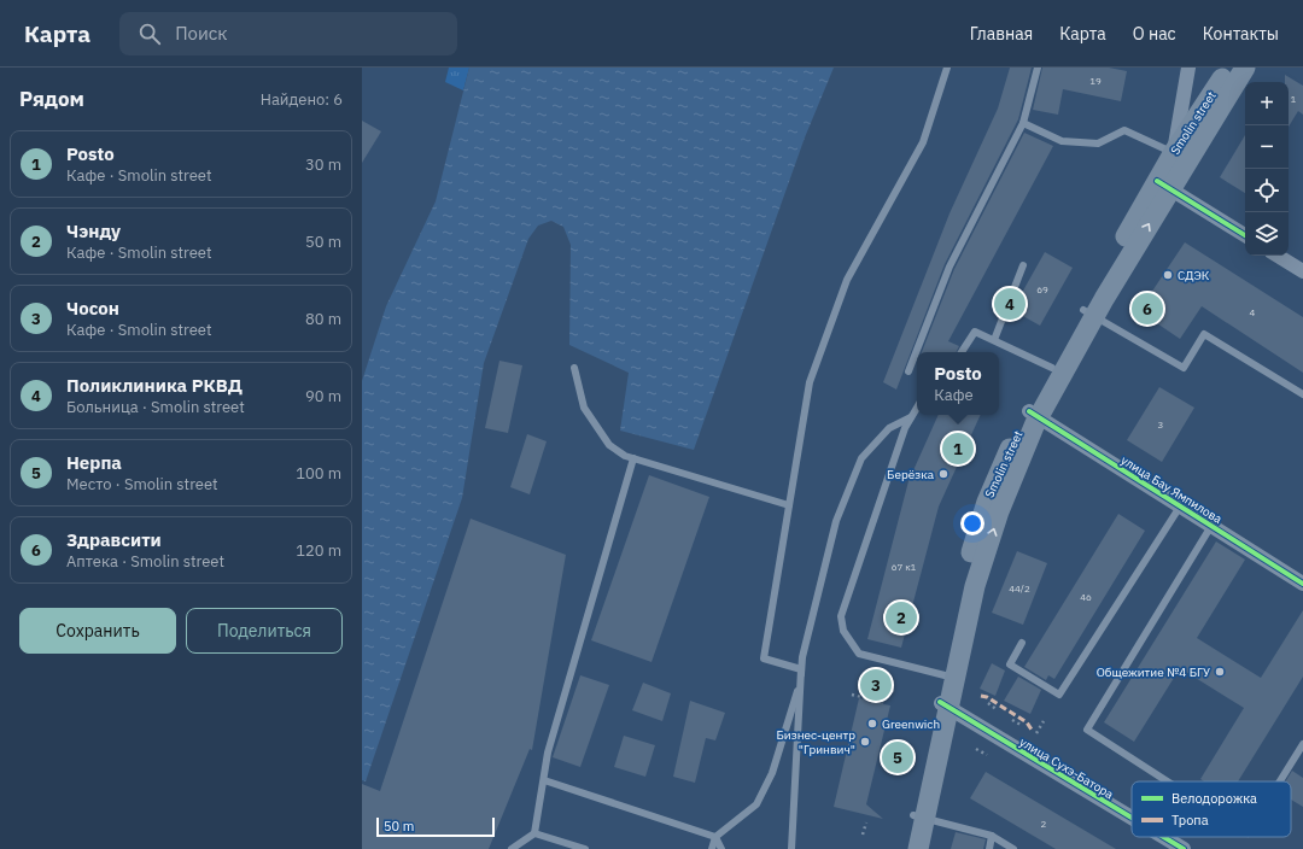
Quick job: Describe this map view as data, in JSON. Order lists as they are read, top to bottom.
{
  "streets": {
    "main road": ["Smolin street"],
    "street": ["улица Бау Ямпилова", "улица Сухэ-Батора"]
  },
  "crossings": [
    ["Smolin street", "улица Бау Ямпилова"],
    ["Smolin street", "улица Сухэ-Батора"]
  ],
  "places": [
    "СДЭК",
    "Берёзка",
    "Общежитие №4 БГУ",
    "Greenwich",
    "Бизнес-центр \"Гринвич\""
  ],
  "house_numbers": [
    "19",
    "1",
    "69",
    "4",
    "3",
    "67 к1",
    "44/2",
    "46",
    "2"
  ],
  "legend": ["Велодорожка", "Тропа"],
  "scale_bar": "50 m",
  "page": {
    "header": "Карта",
    "search": "Поиск",
    "nav": [
      "Главная",
      "Карта",
      "О нас",
      "Контакты"
    ],
    "heading": ["Рядом", "Найдено: 6"],
    "map_buttons": ["+", "−"],
    "list": [
      {
        "mark": "1",
        "name": "Posto",
        "note": "Кафе · Smolin street",
        "value": "30 m"
      },
      {
        "mark": "2",
        "name": "Чэнду",
        "note": "Кафе · Smolin street",
        "value": "50 m"
      },
      {
        "mark": "3",
        "name": "Чосон",
        "note": "Кафе · Smolin street",
        "value": "80 m"
      },
      {
        "mark": "4",
        "name": "Поликлиника РКВД",
        "note": "Больница · Smolin street",
        "value": "90 m"
      },
      {
        "mark": "5",
        "name": "Нерпа",
        "note": "Место · Smolin street",
        "value": "100 m"
      },
      {
        "mark": "6",
        "name": "Здравсити",
        "note": "Аптека · Smolin street",
        "value": "120 m"
      }
    ],
    "pins": [
      "4",
      "6",
      "1",
      "2",
      "3",
      "5"
    ],
    "popup": ["Posto", "Кафе"],
    "buttons": ["Сохранить", "Поделиться"],
    "scale": "50 m"
  }
}
